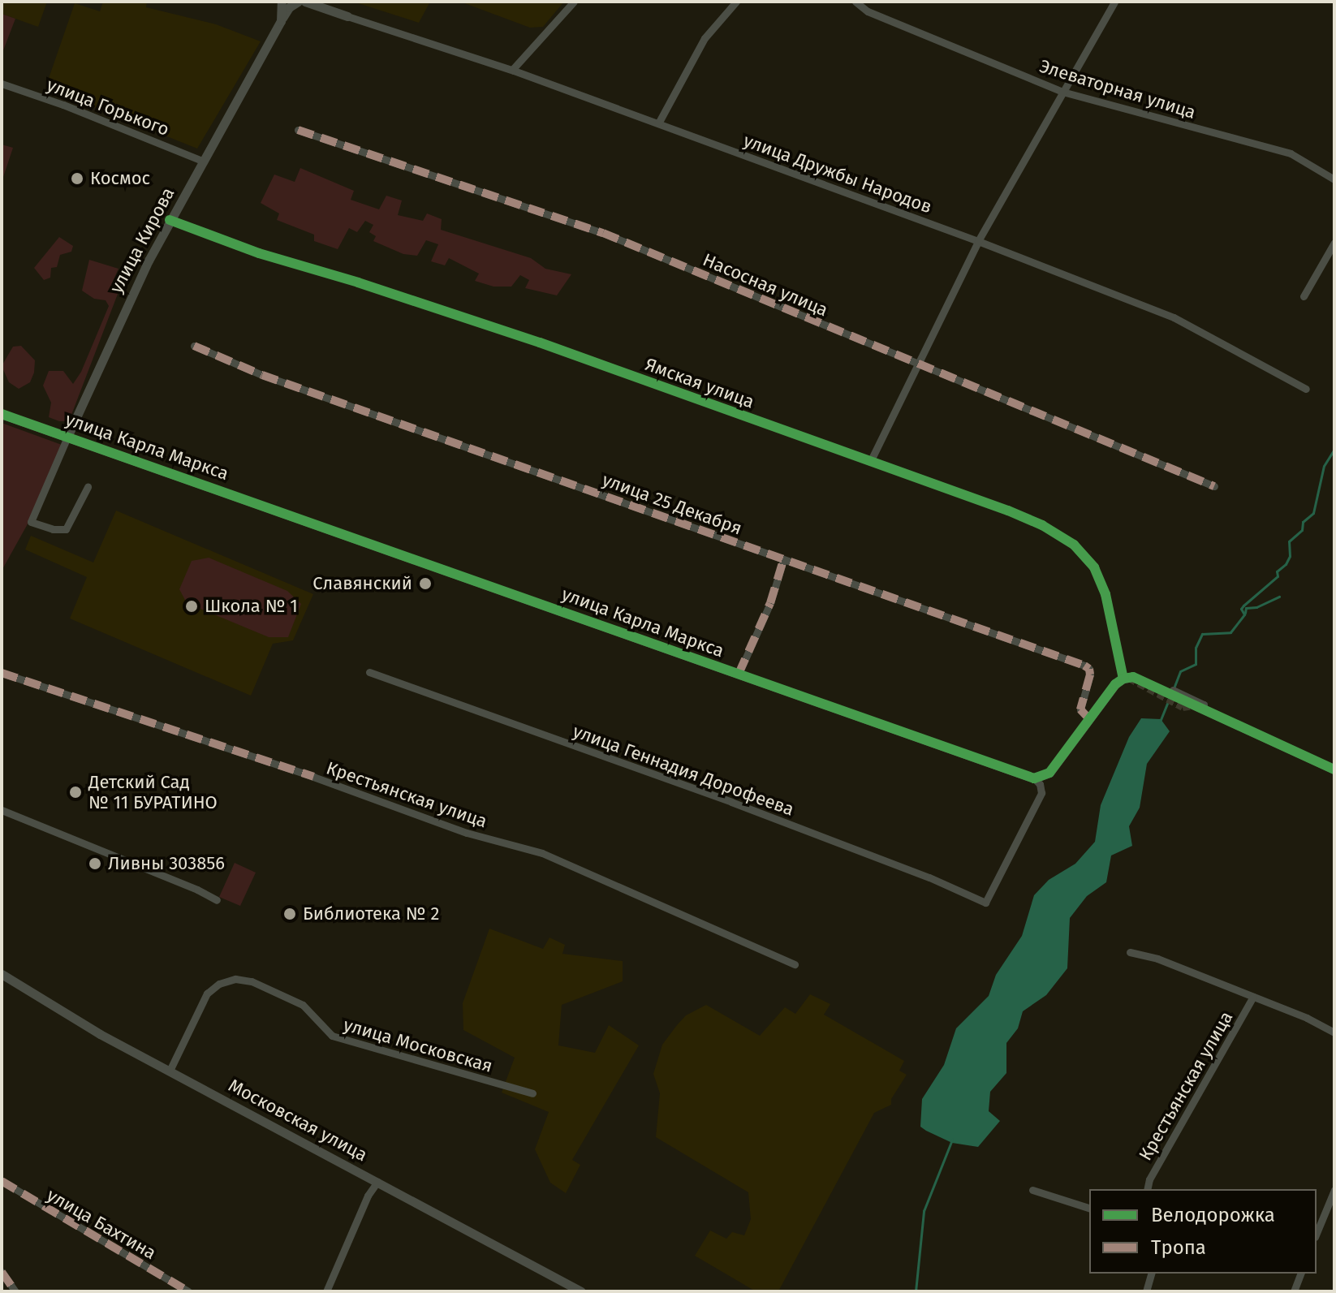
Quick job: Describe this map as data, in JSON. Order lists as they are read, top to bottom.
{
  "streets": {
    "street": [
      "Элеваторная улица",
      "улица Горького",
      "улица Дружбы Народов",
      "улица Кирова",
      "Насосная улица",
      "Ямская улица",
      "улица Карла Маркса",
      "улица 25 Декабря",
      "улица Геннадия Дорофеева",
      "Крестьянская улица",
      "улица Московская",
      "Московская улица",
      "улица Бахтина"
    ]
  },
  "crossings": [
    ["улица Горького", "улица Кирова"],
    ["улица Кирова", "Ямская улица"],
    ["улица Кирова", "улица Карла Маркса"],
    ["улица Карла Маркса", "улица Геннадия Дорофеева"],
    ["улица Московская", "Московская улица"]
  ],
  "places": [
    "Космос",
    "Славянский",
    "Школа № 1",
    "Детский Сад № 11 БУРАТИНО",
    "Ливны 303856",
    "Библиотека № 2"
  ],
  "legend": ["Велодорожка", "Тропа"]
}
